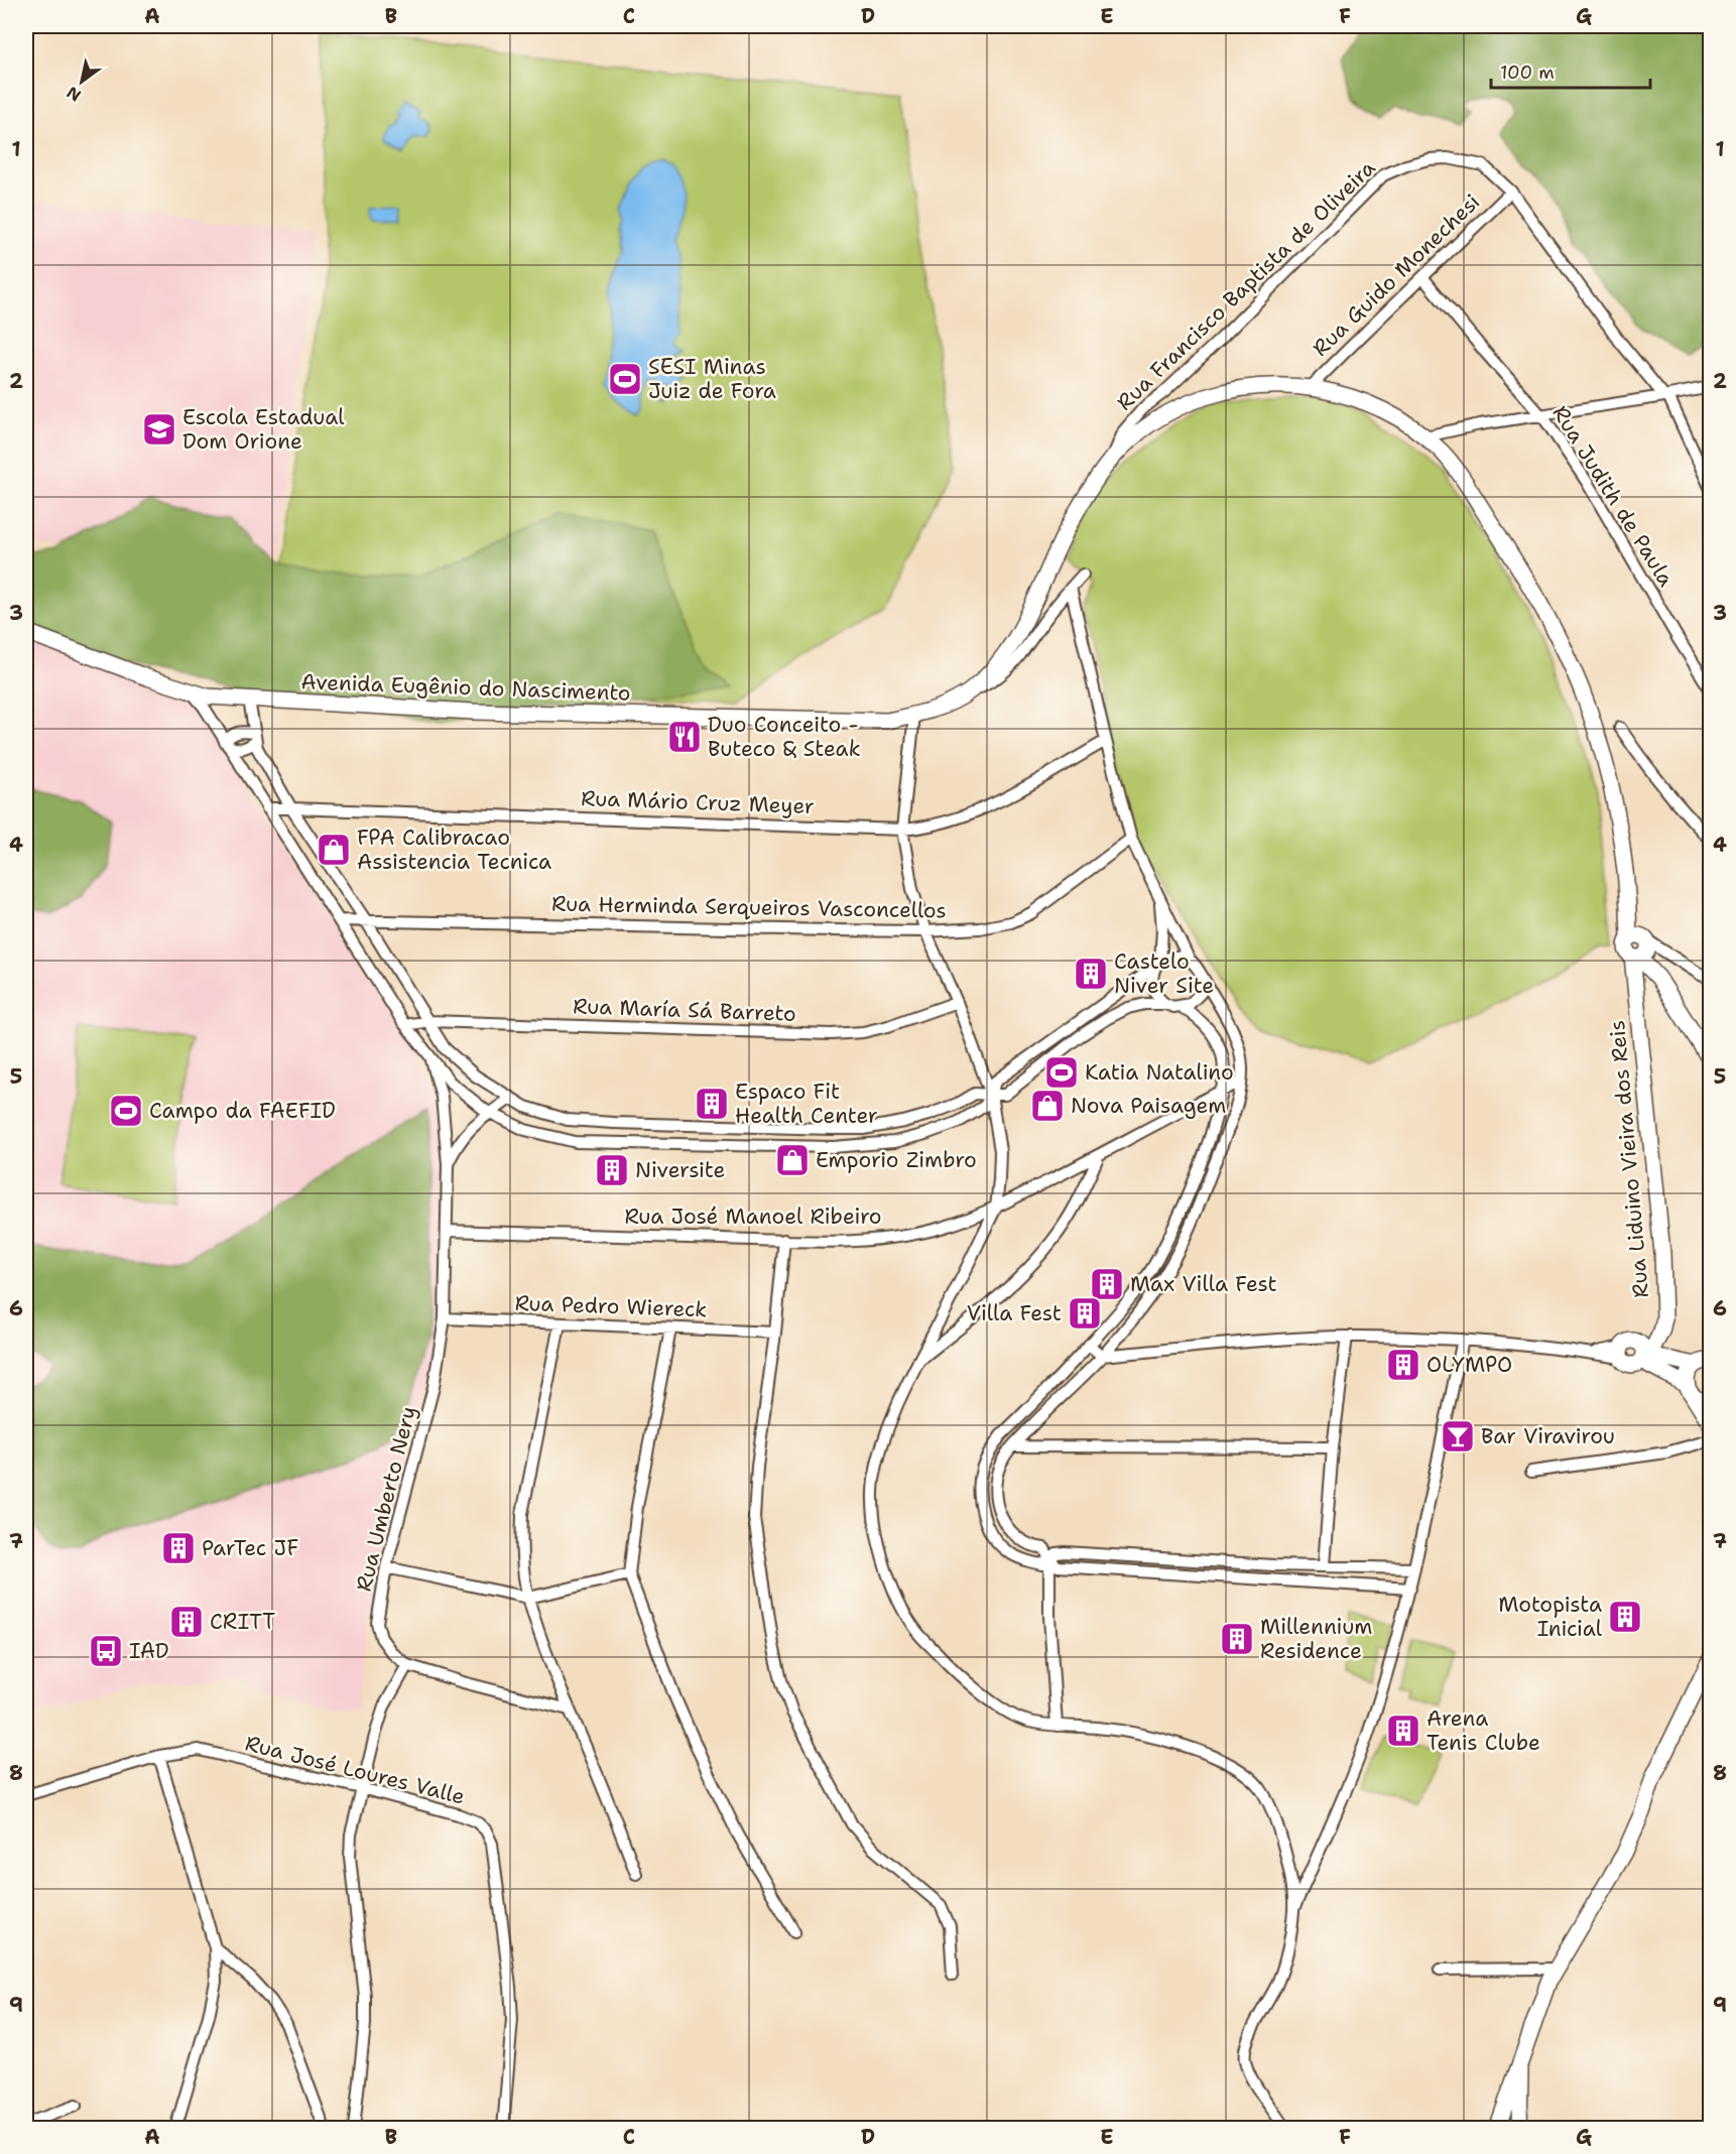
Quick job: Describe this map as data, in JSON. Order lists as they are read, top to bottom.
{
  "streets": {
    "street": [
      "Rua Guido Monechesi",
      "Rua Francisco Baptista de Oliveira",
      "Rua Judith de Paula",
      "Avenida Eugênio do Nascimento",
      "Rua Mário Cruz Meyer",
      "Rua Herminda Serqueiros Vasconcellos",
      "Rua María Sá Barreto",
      "Rua Liduino Vieira dos Reis",
      "Rua José Manoel Ribeiro",
      "Rua Pedro Wiereck",
      "Rua Umberto Nery",
      "Rua José Loures Valle"
    ]
  },
  "crossings": [
    ["Rua Guido Monechesi", "Rua Francisco Baptista de Oliveira"],
    ["Rua Guido Monechesi", "Rua Judith de Paula"],
    ["Rua Guido Monechesi", "Avenida Eugênio do Nascimento"],
    ["Rua Francisco Baptista de Oliveira", "Avenida Eugênio do Nascimento"],
    ["Avenida Eugênio do Nascimento", "Rua Liduino Vieira dos Reis"],
    ["Rua José Manoel Ribeiro", "Rua Umberto Nery"],
    ["Rua Pedro Wiereck", "Rua Umberto Nery"]
  ],
  "places": {
    "sports": ["SESI Minas Juiz de Fora", "Katia Natalino", "Campo da FAEFID"],
    "school or university": ["Escola Estadual Dom Orione"],
    "restaurant": ["Duo Conceito - Buteco & Steak"],
    "shop": ["FPA Calibracao Assistencia Tecnica", "Nova Paisagem", "Emporio Zimbro"],
    "building": [
      "Castelo Niver Site",
      "Espaco Fit Health Center",
      "Niversite",
      "Max Villa Fest",
      "Villa Fest",
      "OLYMPO",
      "ParTec JF",
      "Motopista Inicial",
      "CRITT",
      "Millennium Residence",
      "Arena Tenis Clube"
    ],
    "bar": ["Bar Viravirou"],
    "bus stop": ["IAD"]
  },
  "scale_bar": "100 m",
  "north": "bottom left",
  "grid": {
    "columns": [
      "A",
      "B",
      "C",
      "D",
      "E",
      "F",
      "G"
    ],
    "rows": [
      "1",
      "2",
      "3",
      "4",
      "5",
      "6",
      "7",
      "8",
      "9"
    ]
  }
}
